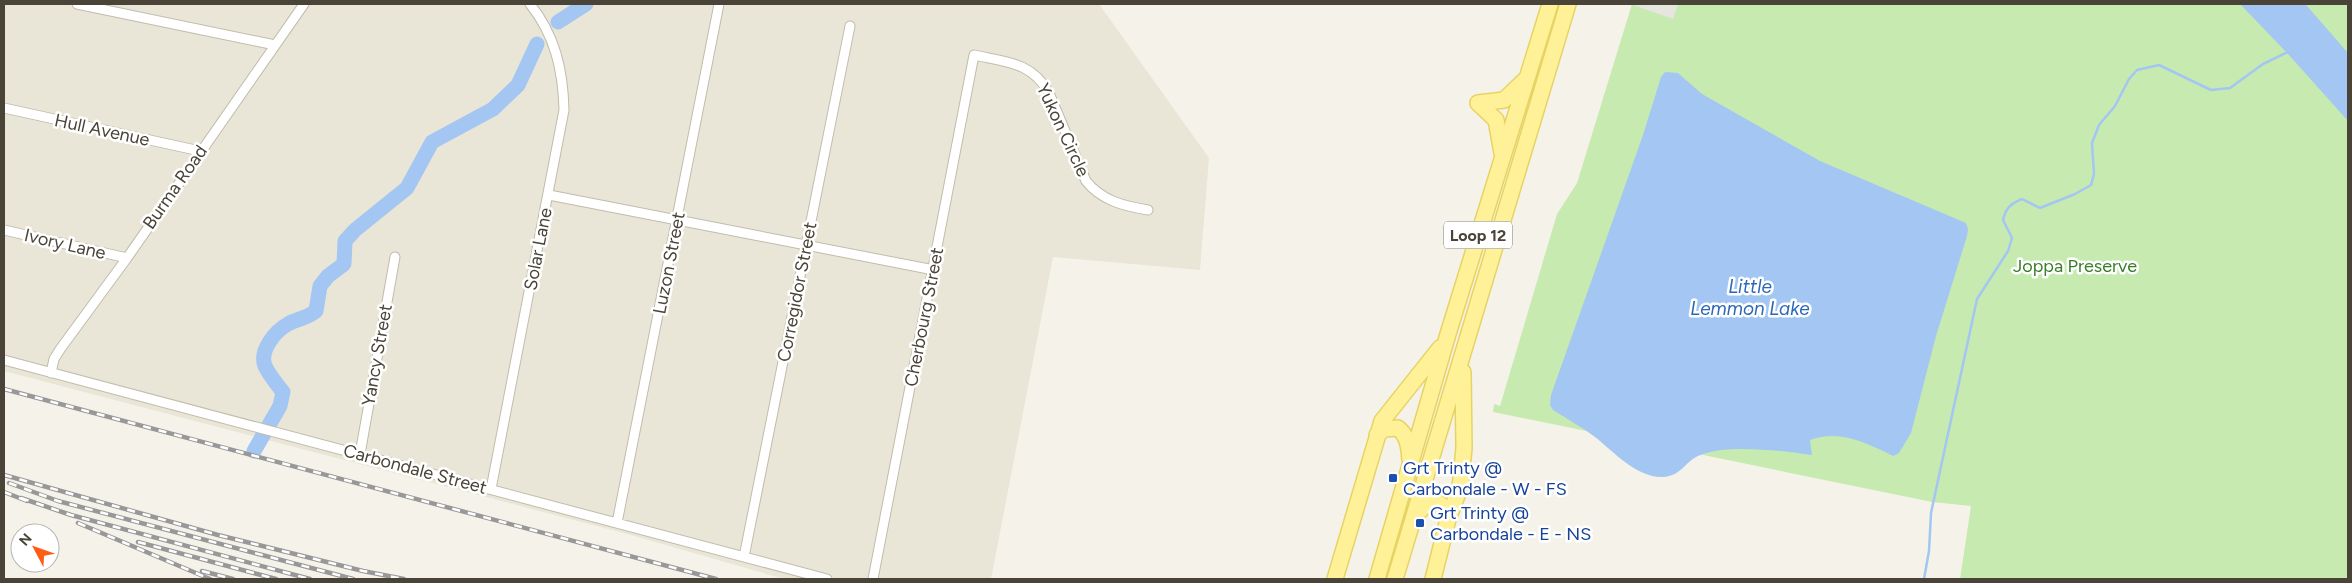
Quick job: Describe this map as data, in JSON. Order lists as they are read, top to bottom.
{
  "streets": {
    "main road": ["Loop 12"],
    "street": [
      "Hull Avenue",
      "Yukon Circle",
      "Burma Road",
      "Ivory Lane",
      "Solar Lane",
      "Luzon Street",
      "Corregidor Street",
      "Cherbourg Street",
      "Yancy Street",
      "Carbondale Street"
    ]
  },
  "crossings": [
    ["Hull Avenue", "Burma Road"],
    ["Yukon Circle", "Cherbourg Street"],
    ["Burma Road", "Ivory Lane"],
    ["Burma Road", "Carbondale Street"],
    ["Solar Lane", "Carbondale Street"],
    ["Luzon Street", "Carbondale Street"],
    ["Corregidor Street", "Carbondale Street"],
    ["Yancy Street", "Carbondale Street"]
  ],
  "water": ["Little Lemmon Lake"],
  "parks": ["Joppa Preserve"],
  "places": {
    "transit": ["Grt Trinty @ Carbondale - W - FS", "Grt Trinty @ Carbondale - E - NS"]
  },
  "north": "top left"
}
